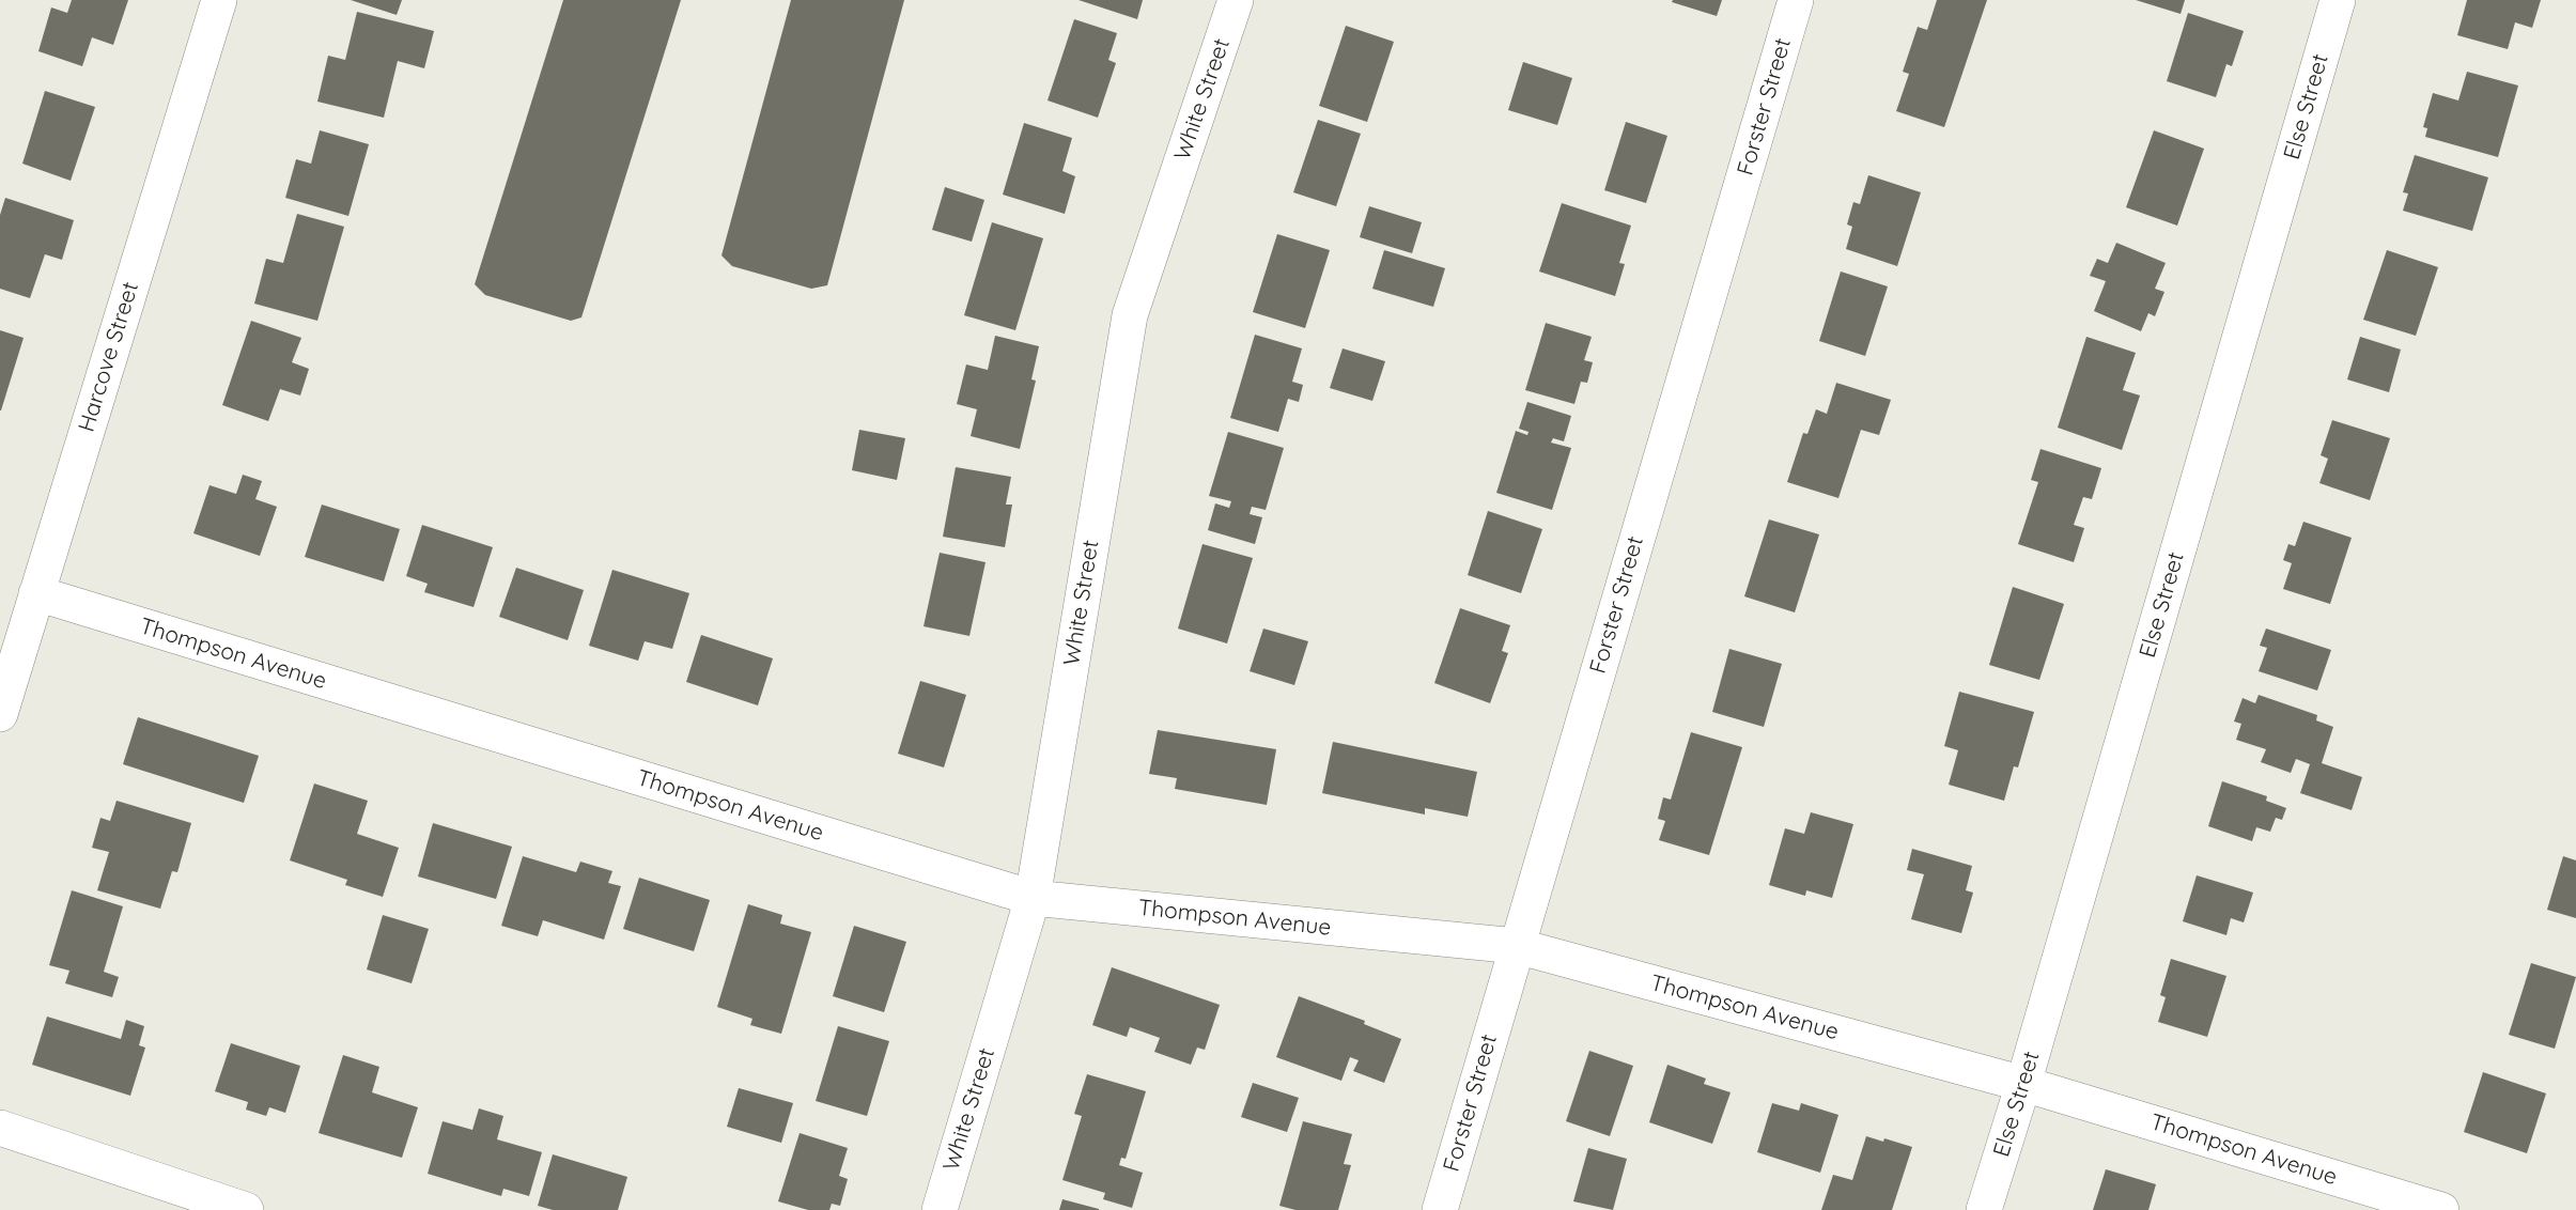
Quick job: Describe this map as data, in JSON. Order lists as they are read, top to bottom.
{
  "streets": {
    "street": [
      "White Street",
      "Forster Street",
      "Else Street",
      "Harcove Street",
      "Thompson Avenue"
    ]
  },
  "crossings": [
    ["White Street", "Thompson Avenue"],
    ["Forster Street", "Thompson Avenue"],
    ["Else Street", "Thompson Avenue"],
    ["Harcove Street", "Thompson Avenue"]
  ]
}
